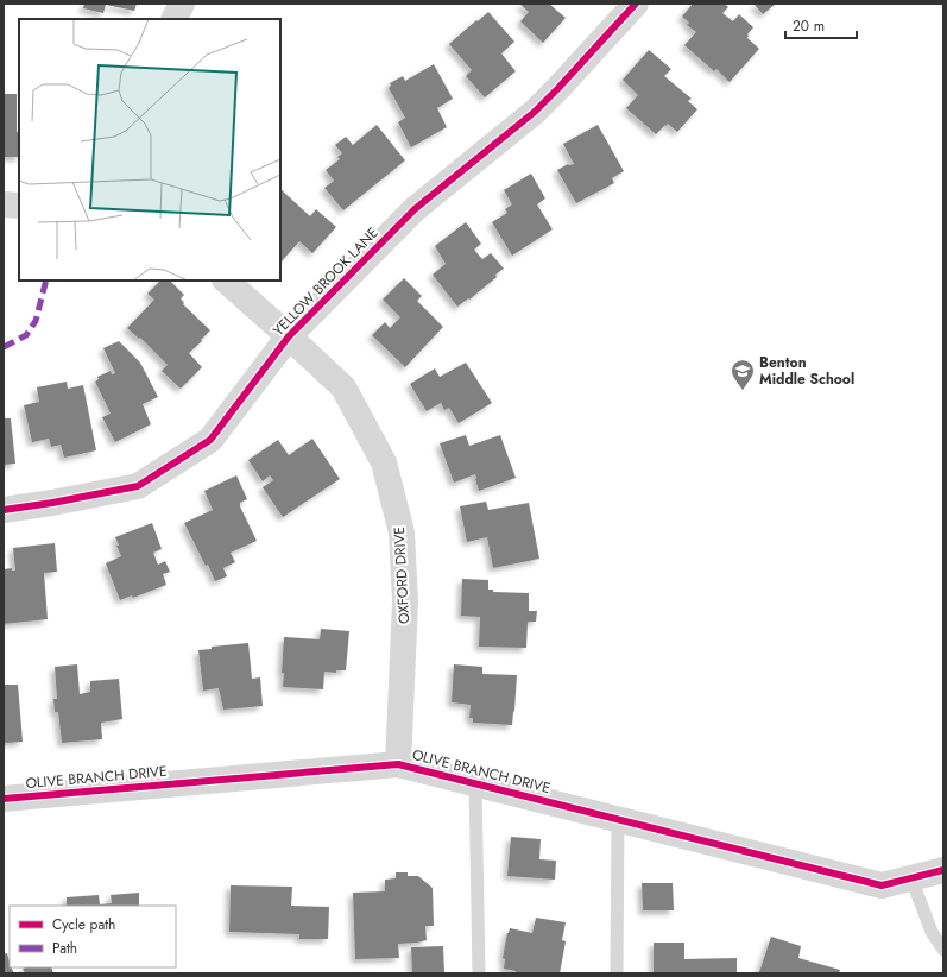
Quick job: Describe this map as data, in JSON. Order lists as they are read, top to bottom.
{
  "streets": {
    "street": ["YELLOW BROOK LANE", "OXFORD DRIVE", "OLIVE BRANCH DRIVE"]
  },
  "crossings": [
    ["YELLOW BROOK LANE", "OXFORD DRIVE"],
    ["OXFORD DRIVE", "OLIVE BRANCH DRIVE"]
  ],
  "places": {
    "school or university": ["Benton Middle School"]
  },
  "legend": ["Cycle path", "Path"],
  "scale_bar": "20 m"
}
